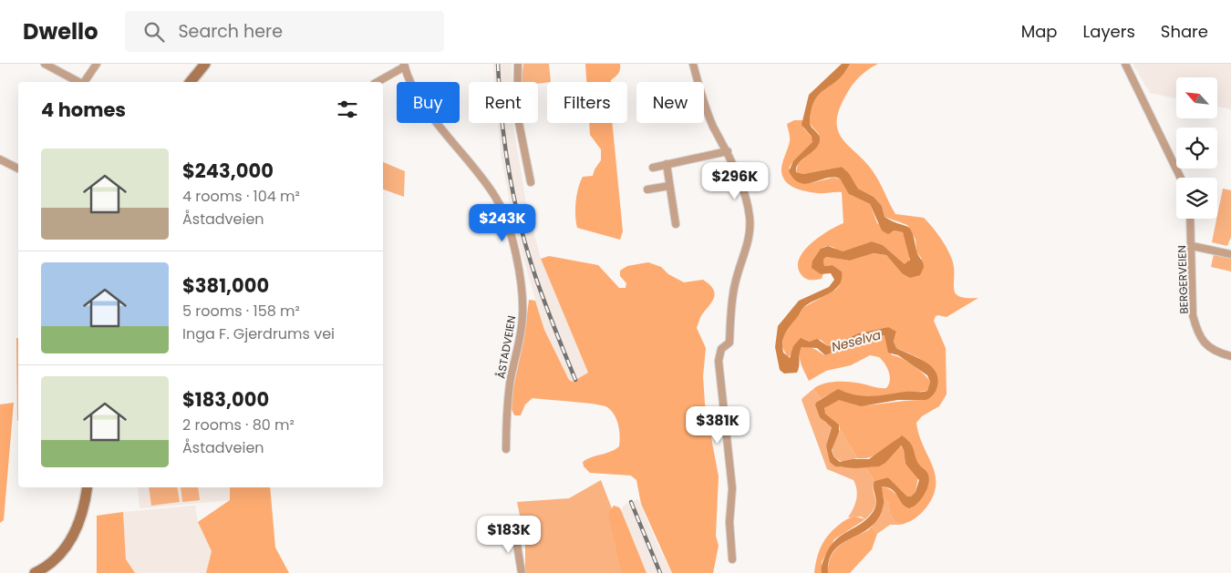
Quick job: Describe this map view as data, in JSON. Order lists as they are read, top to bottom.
{
  "streets": {
    "street": ["BERGERVEIEN", "ÅSTADVEIEN"]
  },
  "water": ["Neselva"],
  "north": "top left",
  "page": {
    "header": "Dwello",
    "search": "Search here",
    "nav": ["Map", "Layers", "Share"],
    "chip": [
      "Buy",
      "Rent",
      "Filters",
      "New"
    ],
    "heading": "4 homes",
    "list": [
      {
        "name": "$243,000",
        "note": "4 rooms · 104 m² · Åstadveien"
      },
      {
        "name": "$381,000",
        "note": "5 rooms · 158 m² · Inga F. Gjerdrums vei"
      },
      {
        "name": "$183,000",
        "note": "2 rooms · 80 m² · Åstadveien"
      }
    ],
    "price": [
      "$296K",
      "$243K",
      "$381K",
      "$183K"
    ]
  }
}
